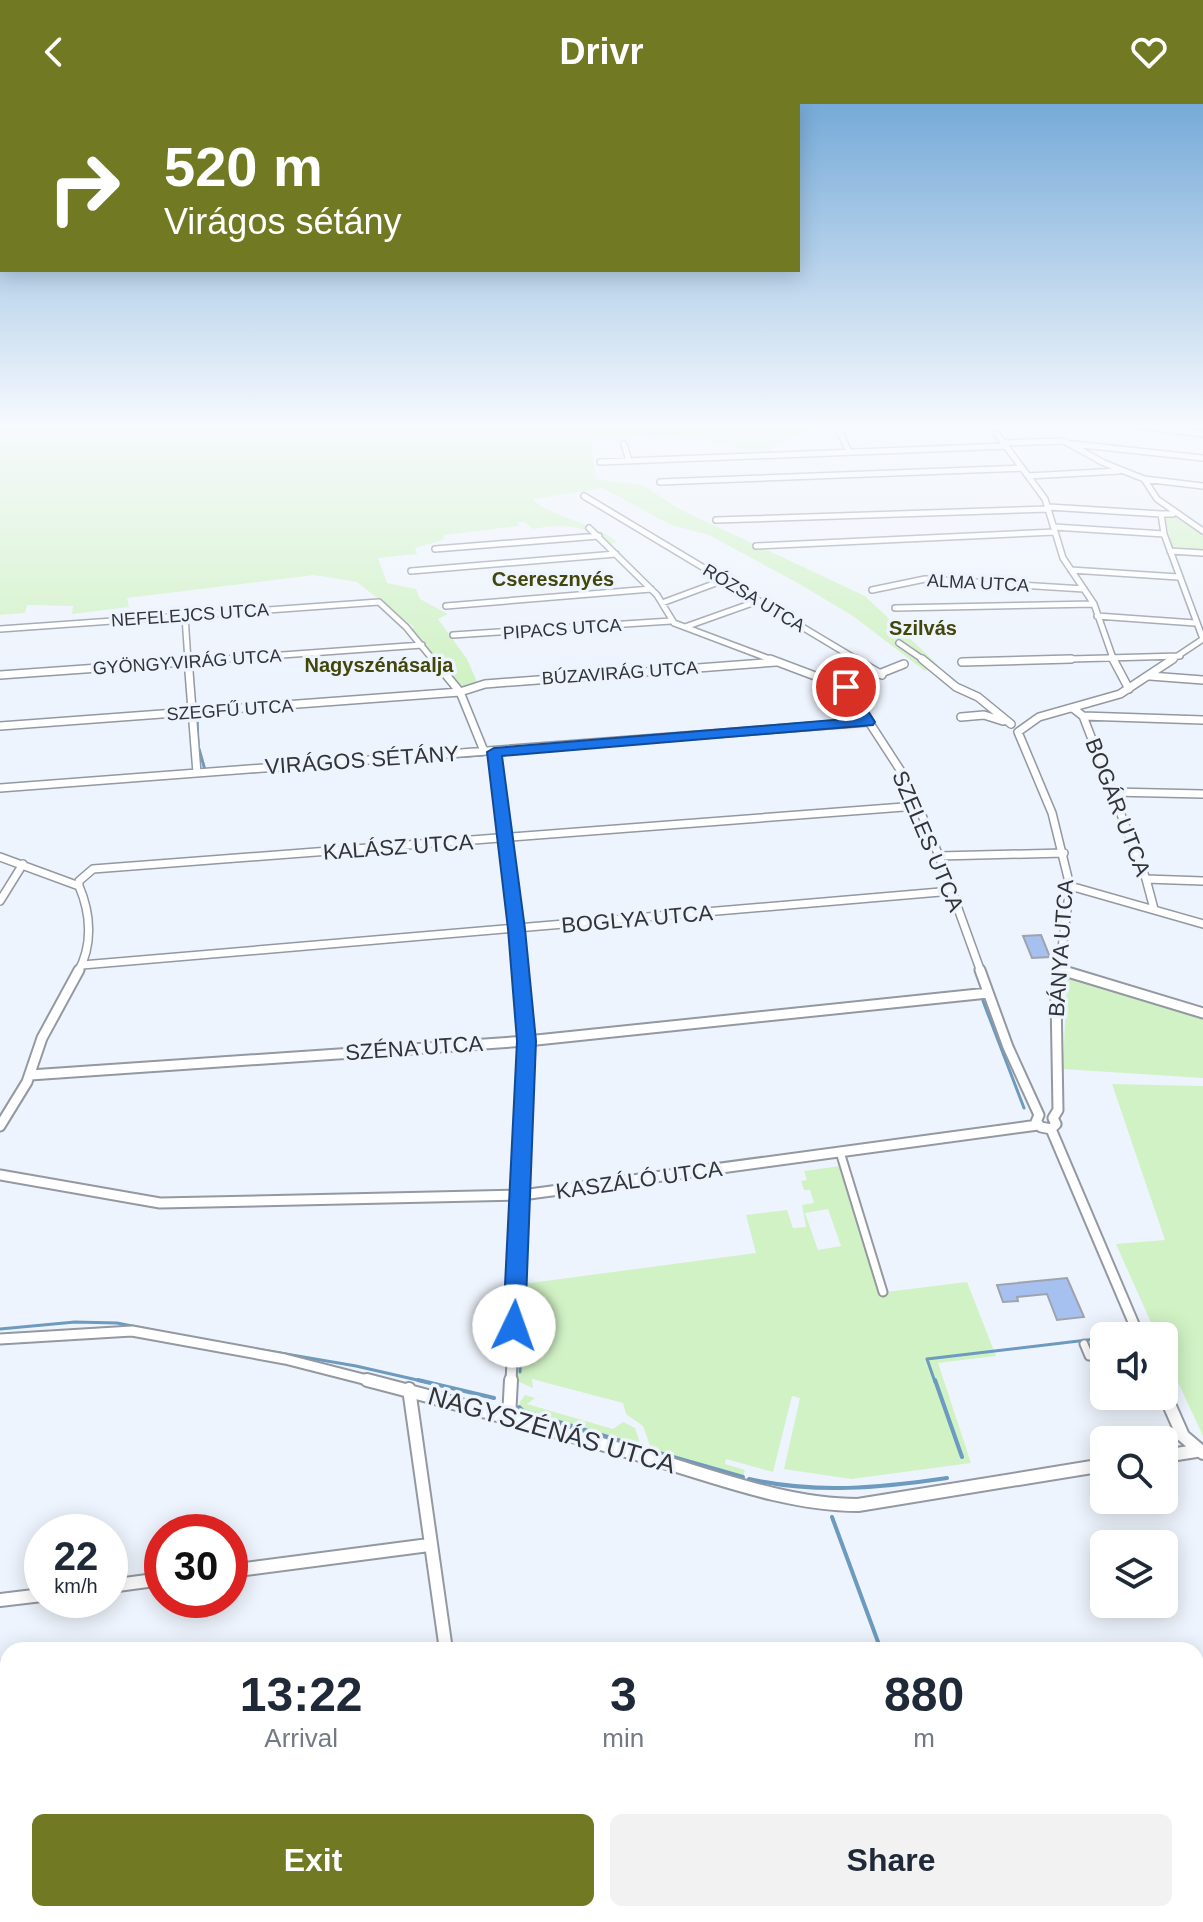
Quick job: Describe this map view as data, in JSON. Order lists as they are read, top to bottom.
{
  "streets": {
    "street": [
      "ALMA UTCA",
      "RÓZSA UTCA",
      "NEFELEJCS UTCA",
      "PIPACS UTCA",
      "GYÖNGYVIRÁG UTCA",
      "BÚZAVIRÁG UTCA",
      "SZEGFŰ UTCA",
      "VIRÁGOS SÉTÁNY",
      "BOGÁR UTCA",
      "SZELES UTCA",
      "KALÁSZ UTCA",
      "BOGLYA UTCA",
      "BÁNYA UTCA",
      "SZÉNA UTCA",
      "KASZÁLÓ UTCA",
      "NAGYSZÉNÁS UTCA"
    ]
  },
  "crossings": [
    ["NEFELEJCS UTCA", "GYÖNGYVIRÁG UTCA"],
    ["BÚZAVIRÁG UTCA", "SZEGFŰ UTCA"],
    ["VIRÁGOS SÉTÁNY", "SZELES UTCA"],
    ["SZELES UTCA", "KALÁSZ UTCA"],
    ["SZELES UTCA", "BOGLYA UTCA"],
    ["SZELES UTCA", "SZÉNA UTCA"],
    ["SZELES UTCA", "KASZÁLÓ UTCA"]
  ],
  "districts": ["Cseresznyés", "Szilvás", "Nagyszénásalja"],
  "page": {
    "header": "Drivr",
    "turn": ["520 m", "Virágos sétány"],
    "speed": "22 km/h",
    "limit": "30",
    "eta": [
      "13:22",
      "Arrival",
      "3",
      "min",
      "880",
      "m"
    ],
    "buttons": ["Exit", "Share"]
  }
}
